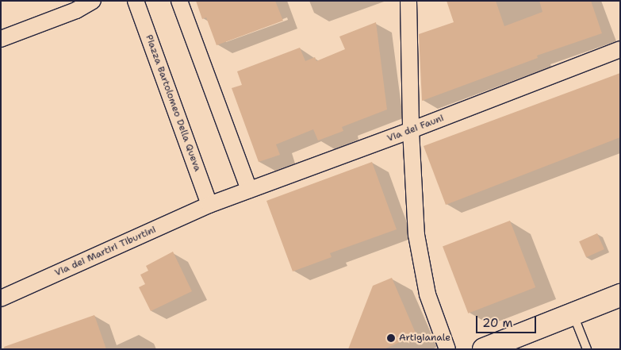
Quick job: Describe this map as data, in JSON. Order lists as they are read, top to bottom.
{
  "streets": {
    "street": ["Piazza Bartolomeo Della Queva", "Via dei Fauni", "Via dei Martiri Tiburtini"]
  },
  "crossings": [
    ["Piazza Bartolomeo Della Queva", "Via dei Fauni"],
    ["Piazza Bartolomeo Della Queva", "Via dei Martiri Tiburtini"],
    ["Via dei Fauni", "Via dei Martiri Tiburtini"]
  ],
  "places": ["Artigianale"],
  "scale_bar": "20 m"
}
